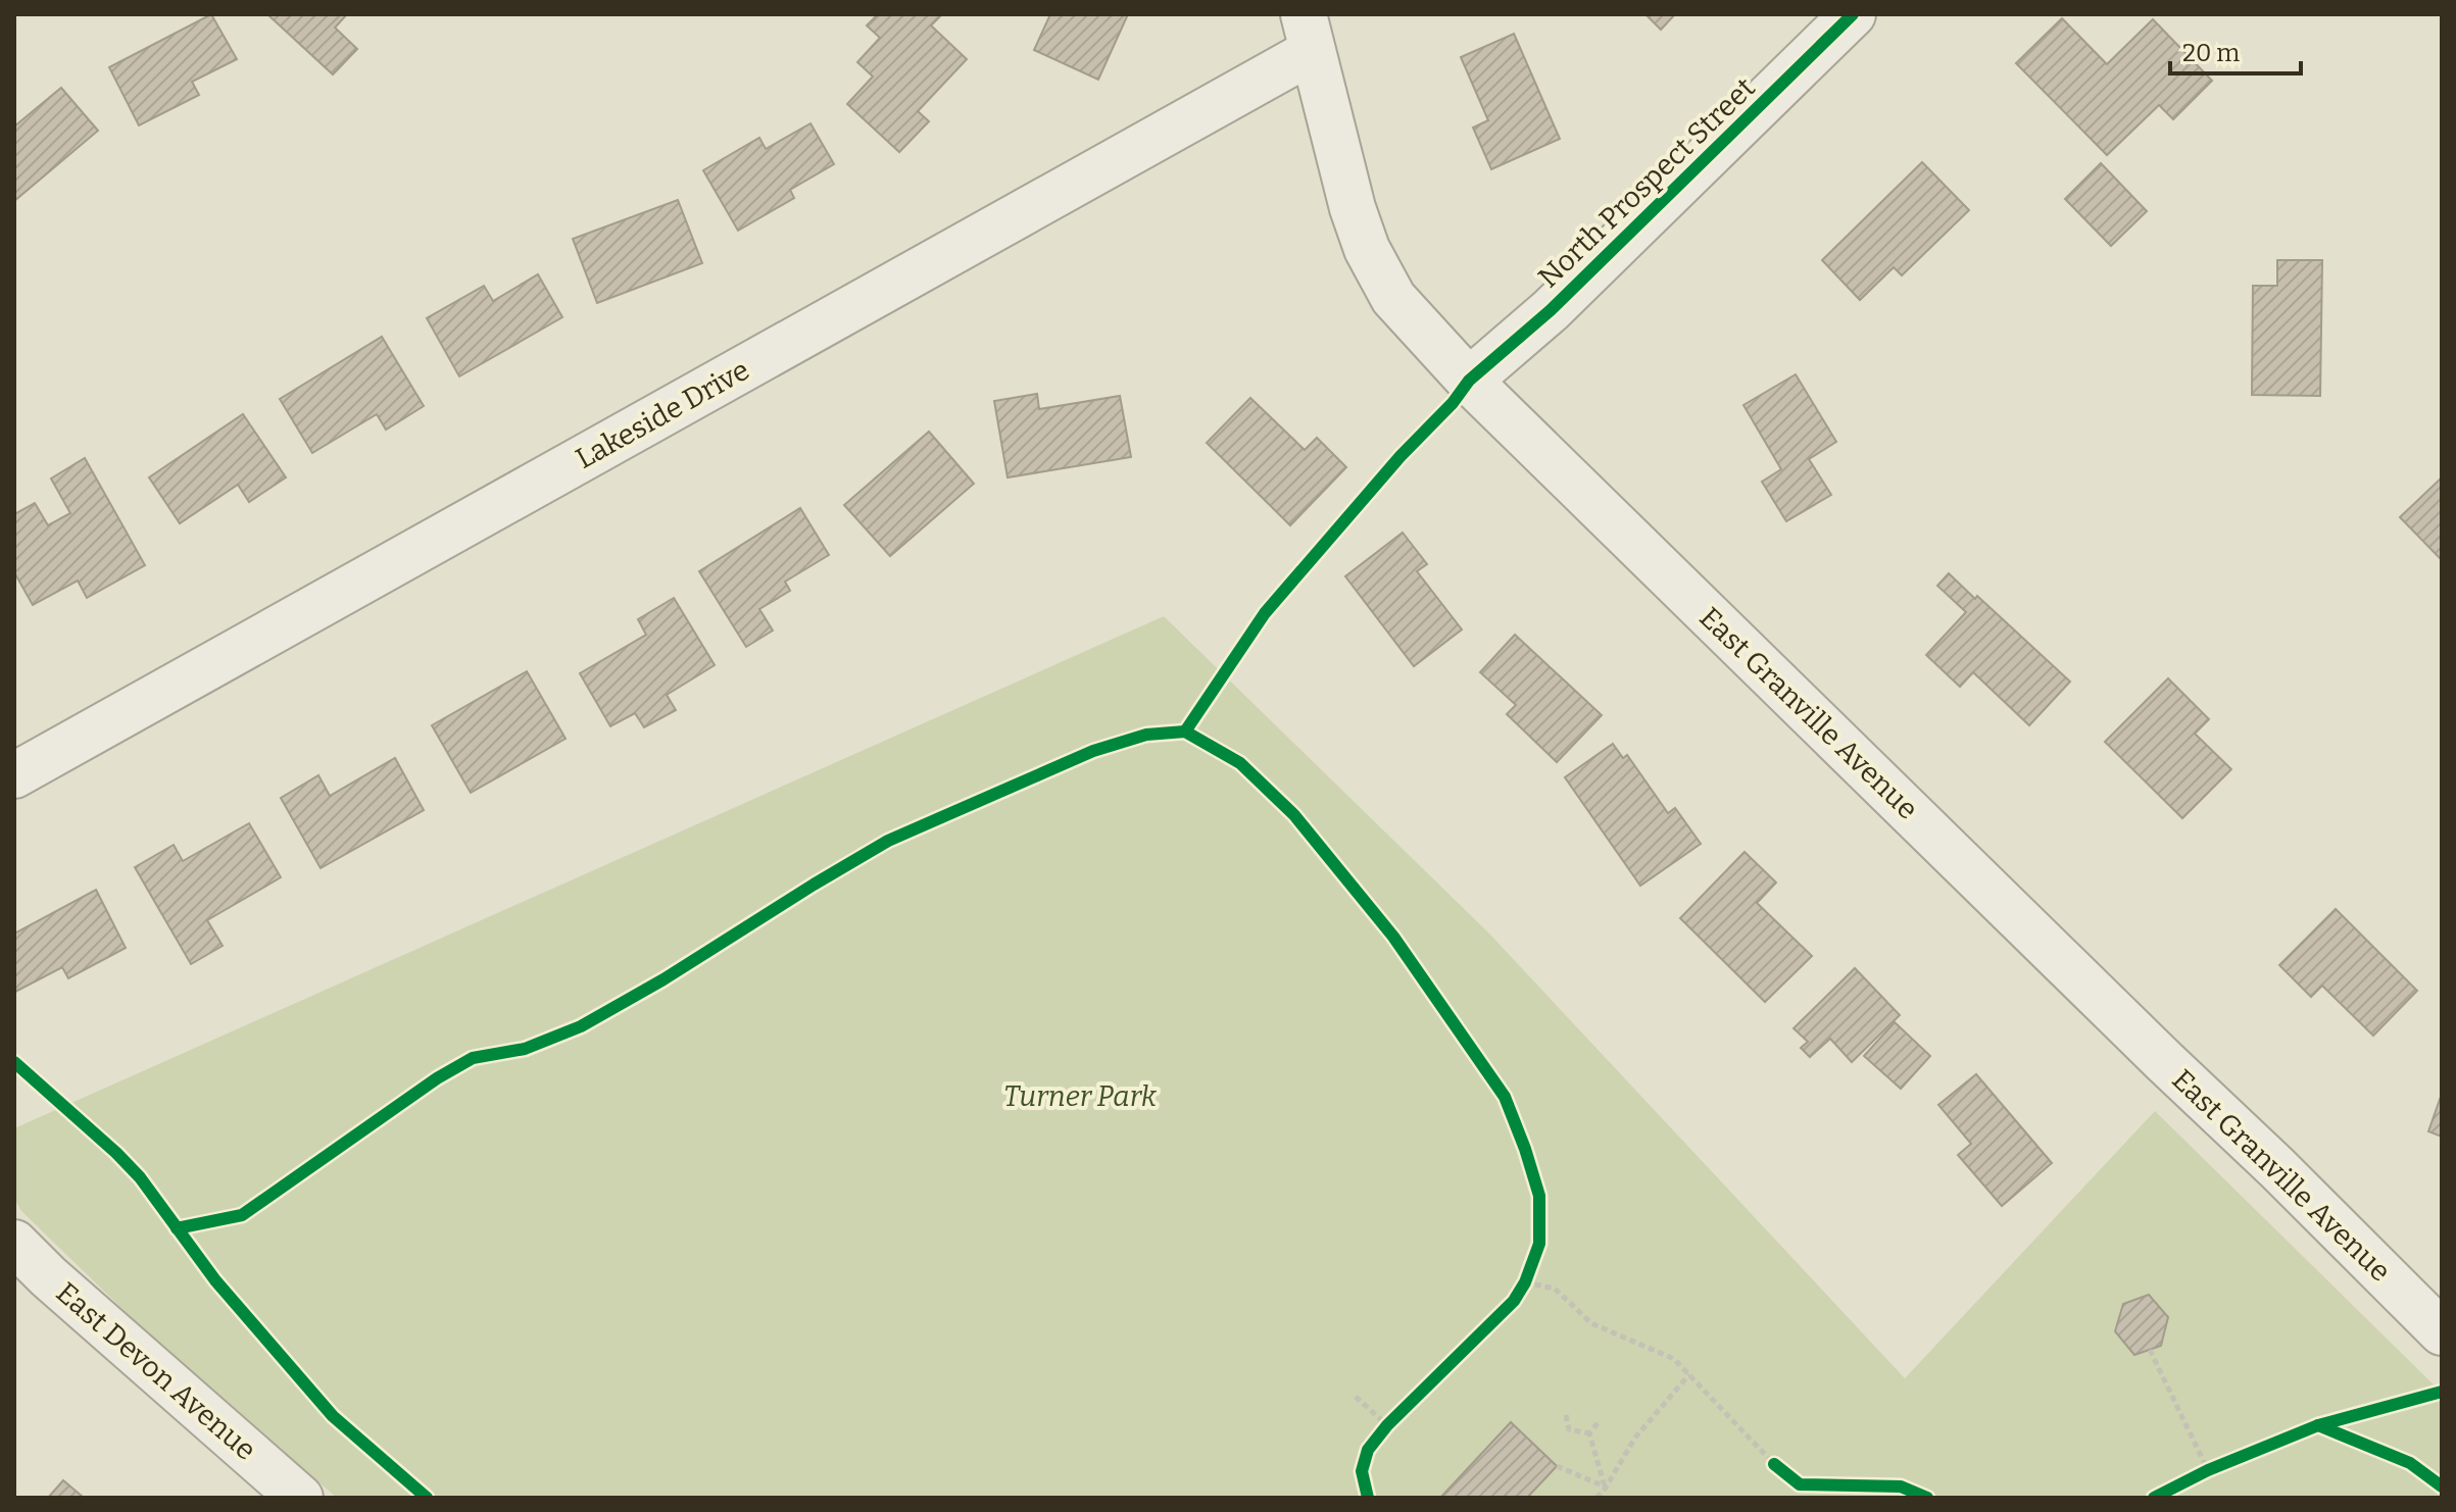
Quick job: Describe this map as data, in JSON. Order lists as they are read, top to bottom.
{
  "streets": {
    "street": [
      "North Prospect Street",
      "Lakeside Drive",
      "East Granville Avenue",
      "East Devon Avenue"
    ]
  },
  "crossings": [
    ["North Prospect Street", "East Granville Avenue"],
    ["Lakeside Drive", "East Granville Avenue"]
  ],
  "parks": ["Turner Park"],
  "scale_bar": "20 m"
}
